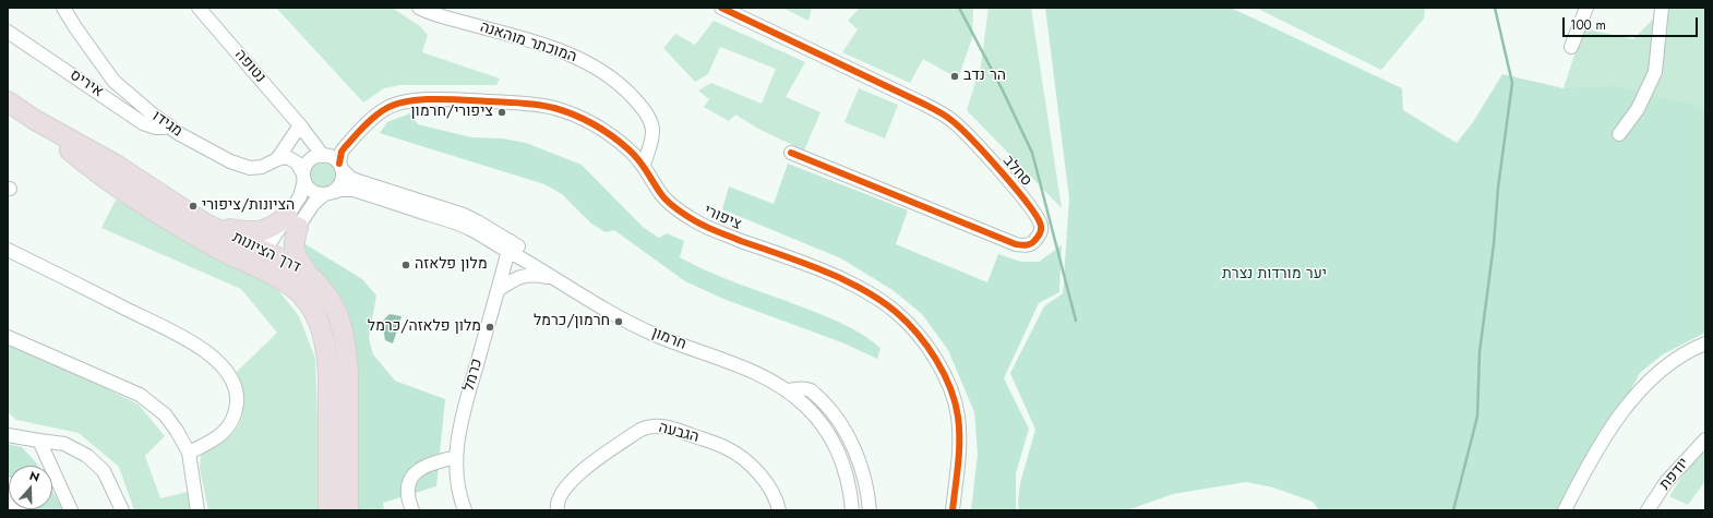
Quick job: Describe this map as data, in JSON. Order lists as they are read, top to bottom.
{
  "streets": {
    "highway": ["דרך הציונות"],
    "street": [
      "המוכתר מוהאנה",
      "נטופה",
      "איריס",
      "מגידו",
      "סחלב",
      "ציפורי",
      "חרמון",
      "כרמל",
      "הגבעה",
      "יודפת"
    ]
  },
  "crossings": [
    ["המוכתר מוהאנה", "ציפורי"],
    ["נטופה", "ציפורי"],
    ["נטופה", "חרמון"],
    ["איריס", "מגידו"],
    ["ציפורי", "חרמון"],
    ["חרמון", "כרמל"]
  ],
  "parks": ["יער מורדות נצרת"],
  "places": [
    "הר נדב",
    "ציפורי/חרמון",
    "הציונות/ציפורי",
    "מלון פלאזה",
    "חרמון/כרמל",
    "מלון פלאזה/כרמל"
  ],
  "scale_bar": "100 m",
  "north": "top"
}
